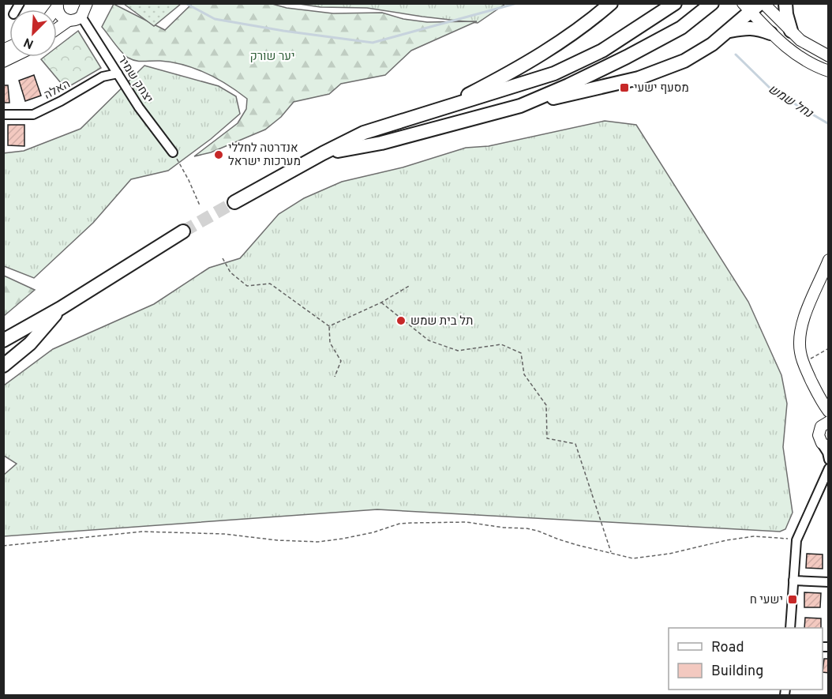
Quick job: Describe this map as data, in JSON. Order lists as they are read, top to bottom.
{
  "streets": {
    "street": ["יצחק שמיר", "האלה"]
  },
  "crossings": [
    ["יצחק שמיר", "האלה"]
  ],
  "water": ["נחל שמש"],
  "parks": ["יער שורק"],
  "places": {
    "transit": ["מסעף ישעי", "ישעי ח"],
    "other": ["אנדרטה לחללי מערכות ישראל", "תל בית שמש"]
  },
  "legend": ["Road", "Building"],
  "north": "bottom left"
}
